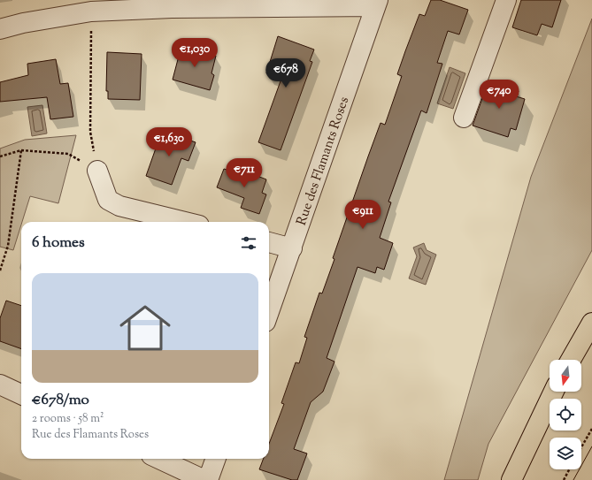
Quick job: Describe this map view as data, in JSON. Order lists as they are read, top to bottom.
{
  "streets": {
    "street": ["Rue des Flamants Roses"]
  },
  "north": "bottom",
  "page": {
    "price": [
      "€1,030",
      "€678",
      "€740",
      "€1,630",
      "€711",
      "€911"
    ],
    "heading": "6 homes",
    "list": [
      {
        "name": "€678/mo",
        "note": "2 rooms · 58 m² · Rue des Flamants Roses"
      }
    ]
  }
}
